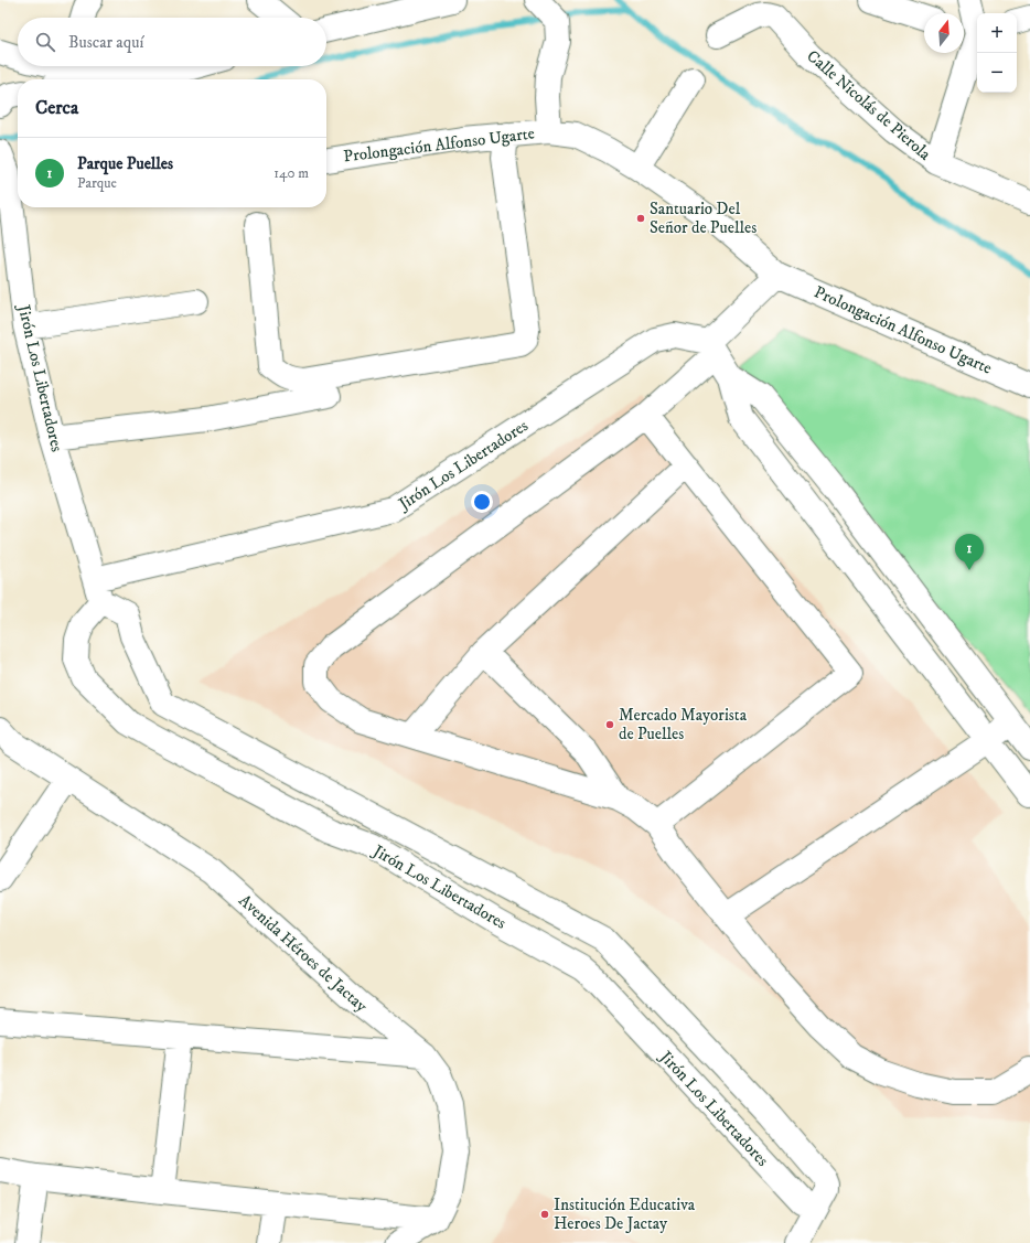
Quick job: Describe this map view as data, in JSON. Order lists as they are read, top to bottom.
{
  "streets": {
    "street": [
      "Calle Nicolás de Pierola",
      "Prolongación Alfonso Ugarte",
      "Jirón Los Libertadores",
      "Avenida Héroes de Jactay"
    ]
  },
  "places": ["Santuario Del Señor de Puelles", "Mercado Mayorista de Puelles", "Institución Educativa Heroes De Jactay"],
  "north": "top",
  "page": {
    "map_buttons": ["+", "−"],
    "search": "Buscar aquí",
    "heading": "Cerca",
    "list": [
      {
        "mark": "1",
        "name": "Parque Puelles",
        "note": "Parque",
        "value": "140 m"
      }
    ],
    "pins": "1"
  }
}
